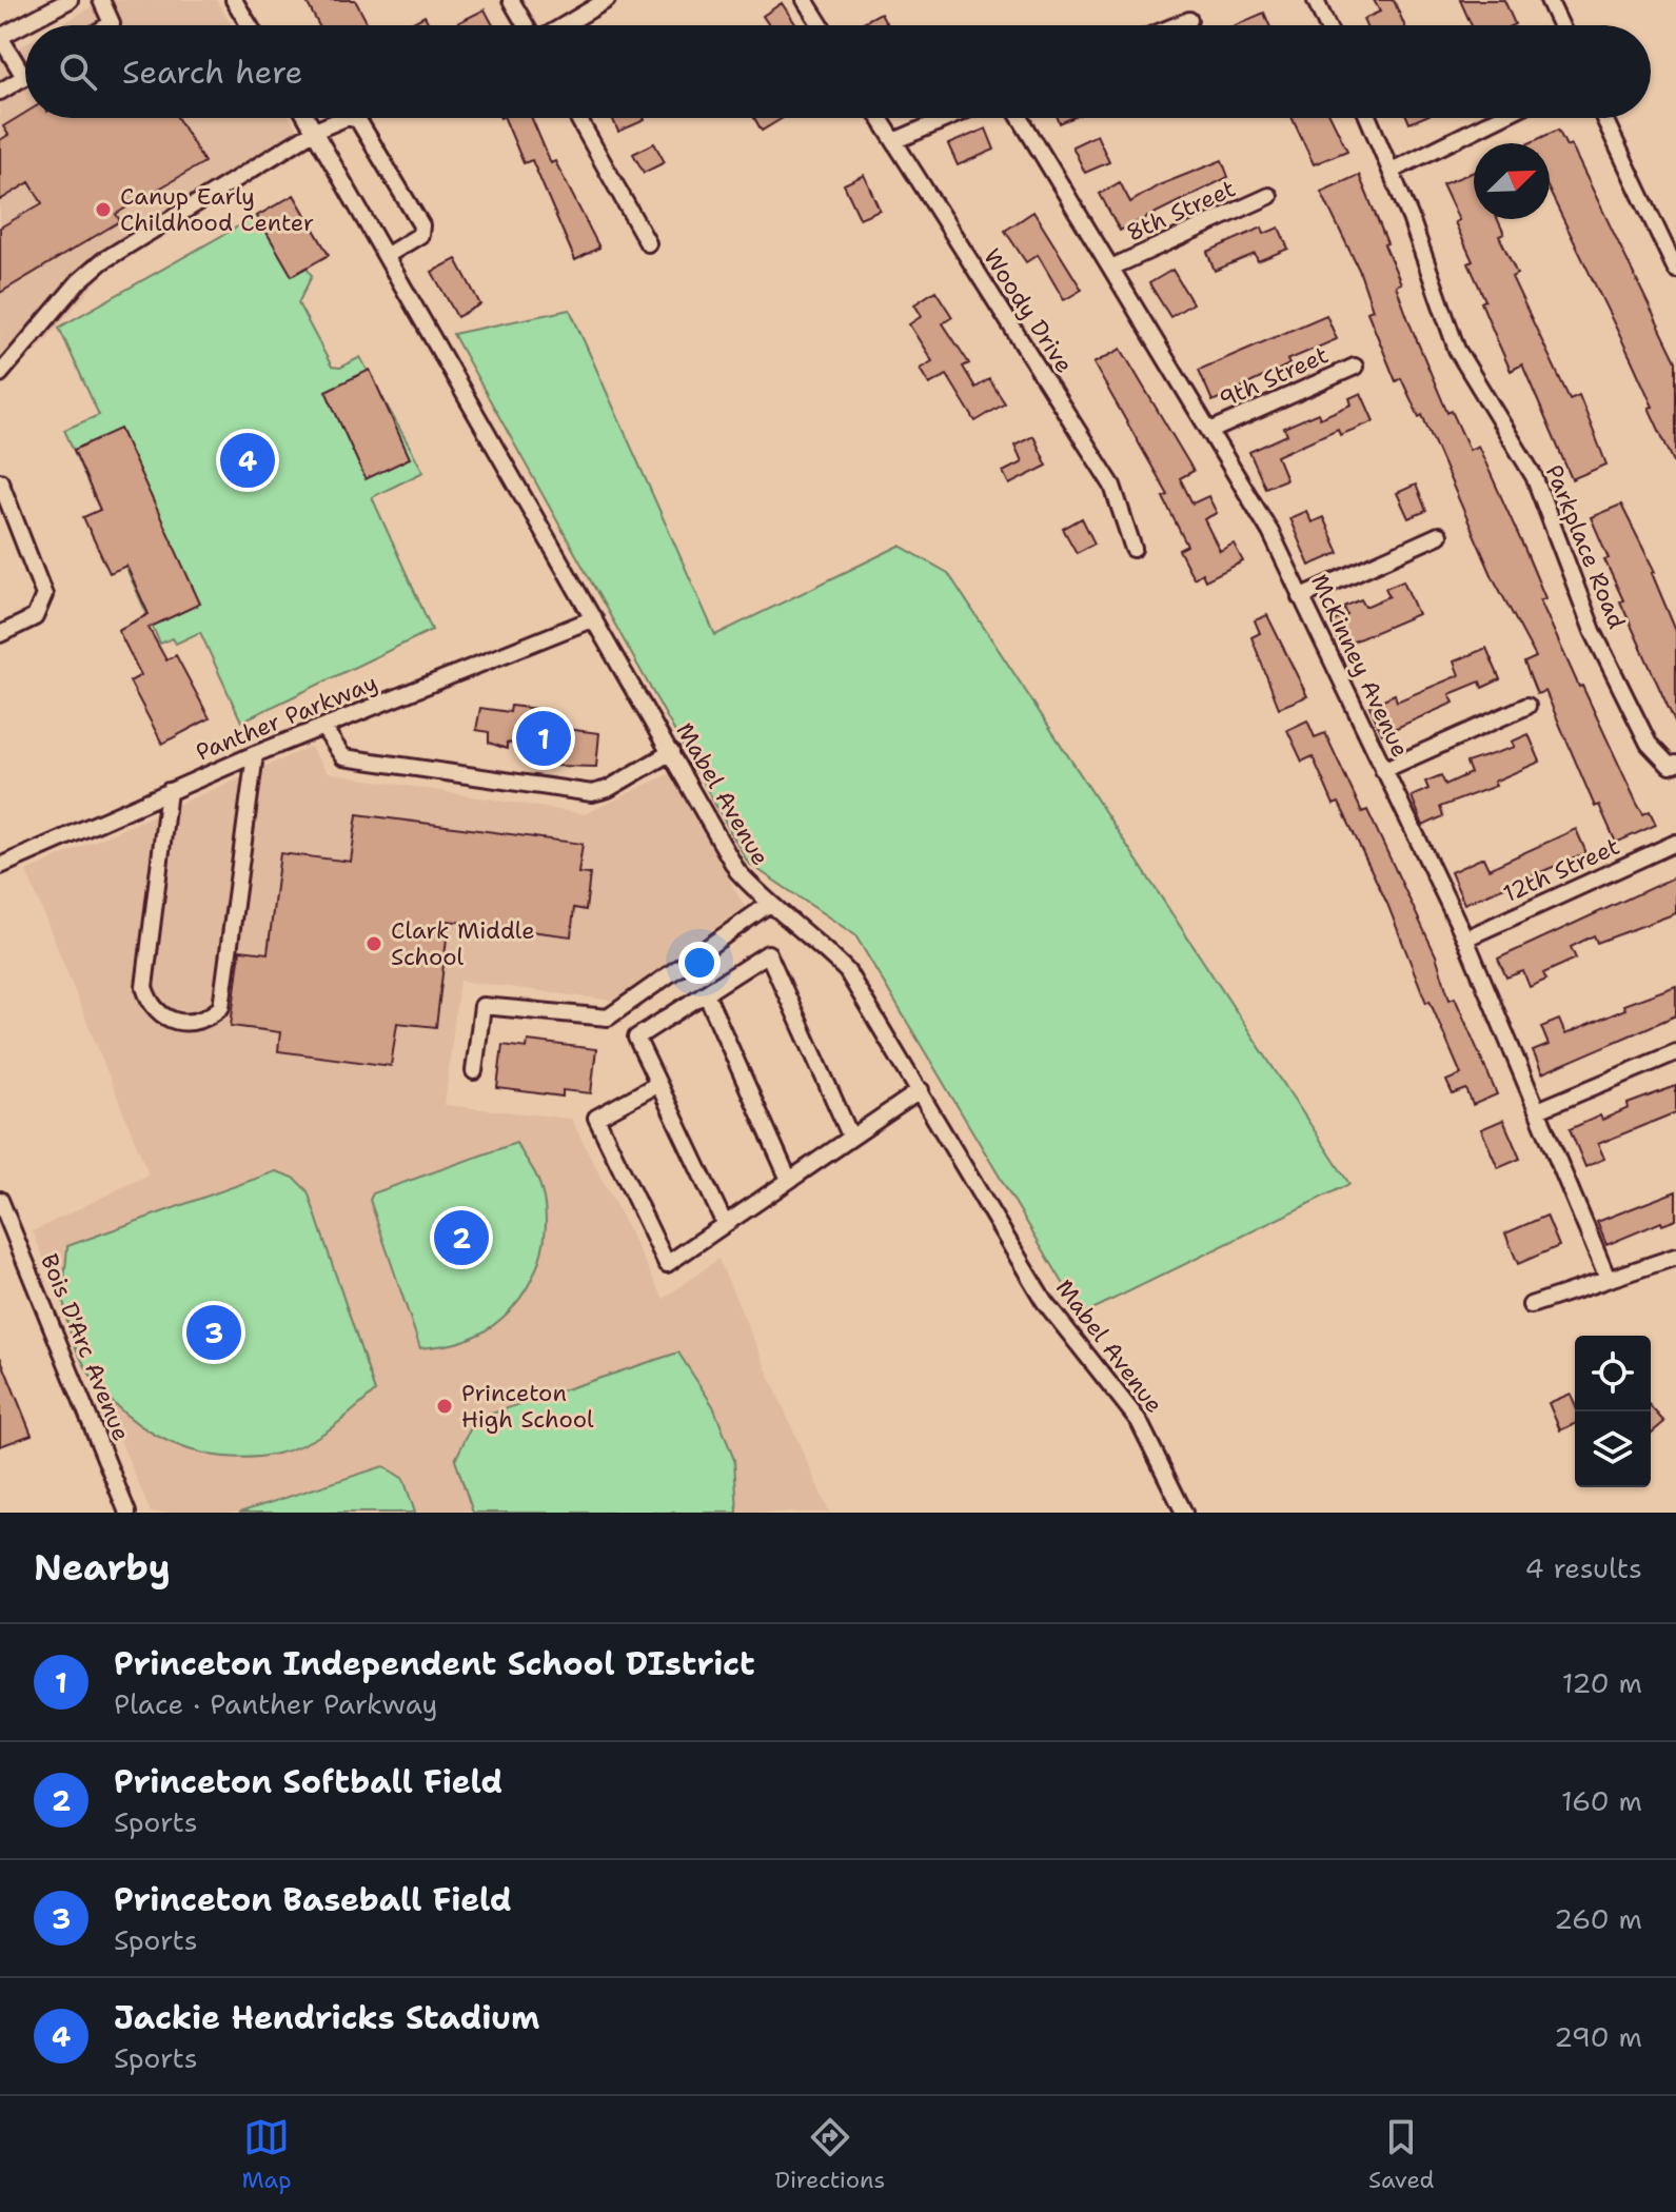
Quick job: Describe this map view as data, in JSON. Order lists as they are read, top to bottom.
{
  "streets": {
    "street": [
      "8th Street",
      "Woody Drive",
      "9th Street",
      "Parkplace Road",
      "McKinney Avenue",
      "Panther Parkway",
      "Mabel Avenue",
      "12th Street",
      "Bois D'Arc Avenue"
    ]
  },
  "crossings": [
    ["8th Street", "McKinney Avenue"],
    ["9th Street", "McKinney Avenue"],
    ["McKinney Avenue", "12th Street"],
    ["Panther Parkway", "Mabel Avenue"]
  ],
  "places": ["Canup Early Childhood Center", "Clark Middle School", "Princeton High School"],
  "north": "top right",
  "page": {
    "search": "Search here",
    "pins": [
      "4",
      "1",
      "2",
      "3"
    ],
    "heading": ["Nearby", "4 results"],
    "list": [
      {
        "mark": "1",
        "name": "Princeton Independent School DIstrict",
        "note": "Place · Panther Parkway",
        "value": "120 m"
      },
      {
        "mark": "2",
        "name": "Princeton Softball Field",
        "note": "Sports",
        "value": "160 m"
      },
      {
        "mark": "3",
        "name": "Princeton Baseball Field",
        "note": "Sports",
        "value": "260 m"
      },
      {
        "mark": "4",
        "name": "Jackie Hendricks Stadium",
        "note": "Sports",
        "value": "290 m"
      }
    ],
    "nav": ["Map", "Directions", "Saved"]
  }
}
